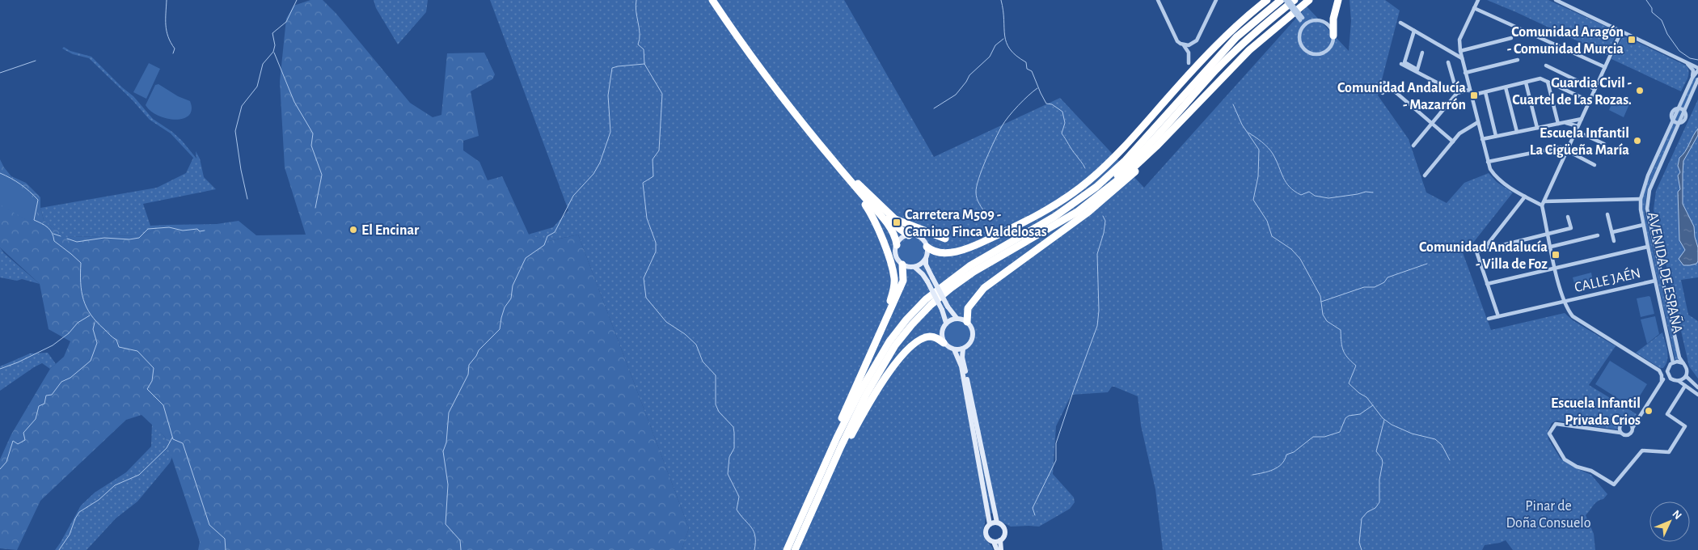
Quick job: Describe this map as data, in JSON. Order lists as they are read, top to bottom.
{
  "streets": {
    "street": ["AVENIDA DE ESPAÑA", "CALLE JAÉN"]
  },
  "crossings": [
    ["AVENIDA DE ESPAÑA", "CALLE JAÉN"]
  ],
  "parks": ["Pinar de Doña Consuelo"],
  "places": {
    "transit": [
      "Comunidad Aragón - Comunidad Murcia",
      "Comunidad Andalucía - Mazarrón",
      "Carretera M509 - Camino Finca Valdelosas",
      "Comunidad Andalucía - Villa de Foz"
    ],
    "other": [
      "Guardia Civil - Cuartel de Las Rozas.",
      "Escuela Infantil La Cigüeña María",
      "El Encinar",
      "Escuela Infantil Privada Crios"
    ]
  },
  "north": "top right"
}
